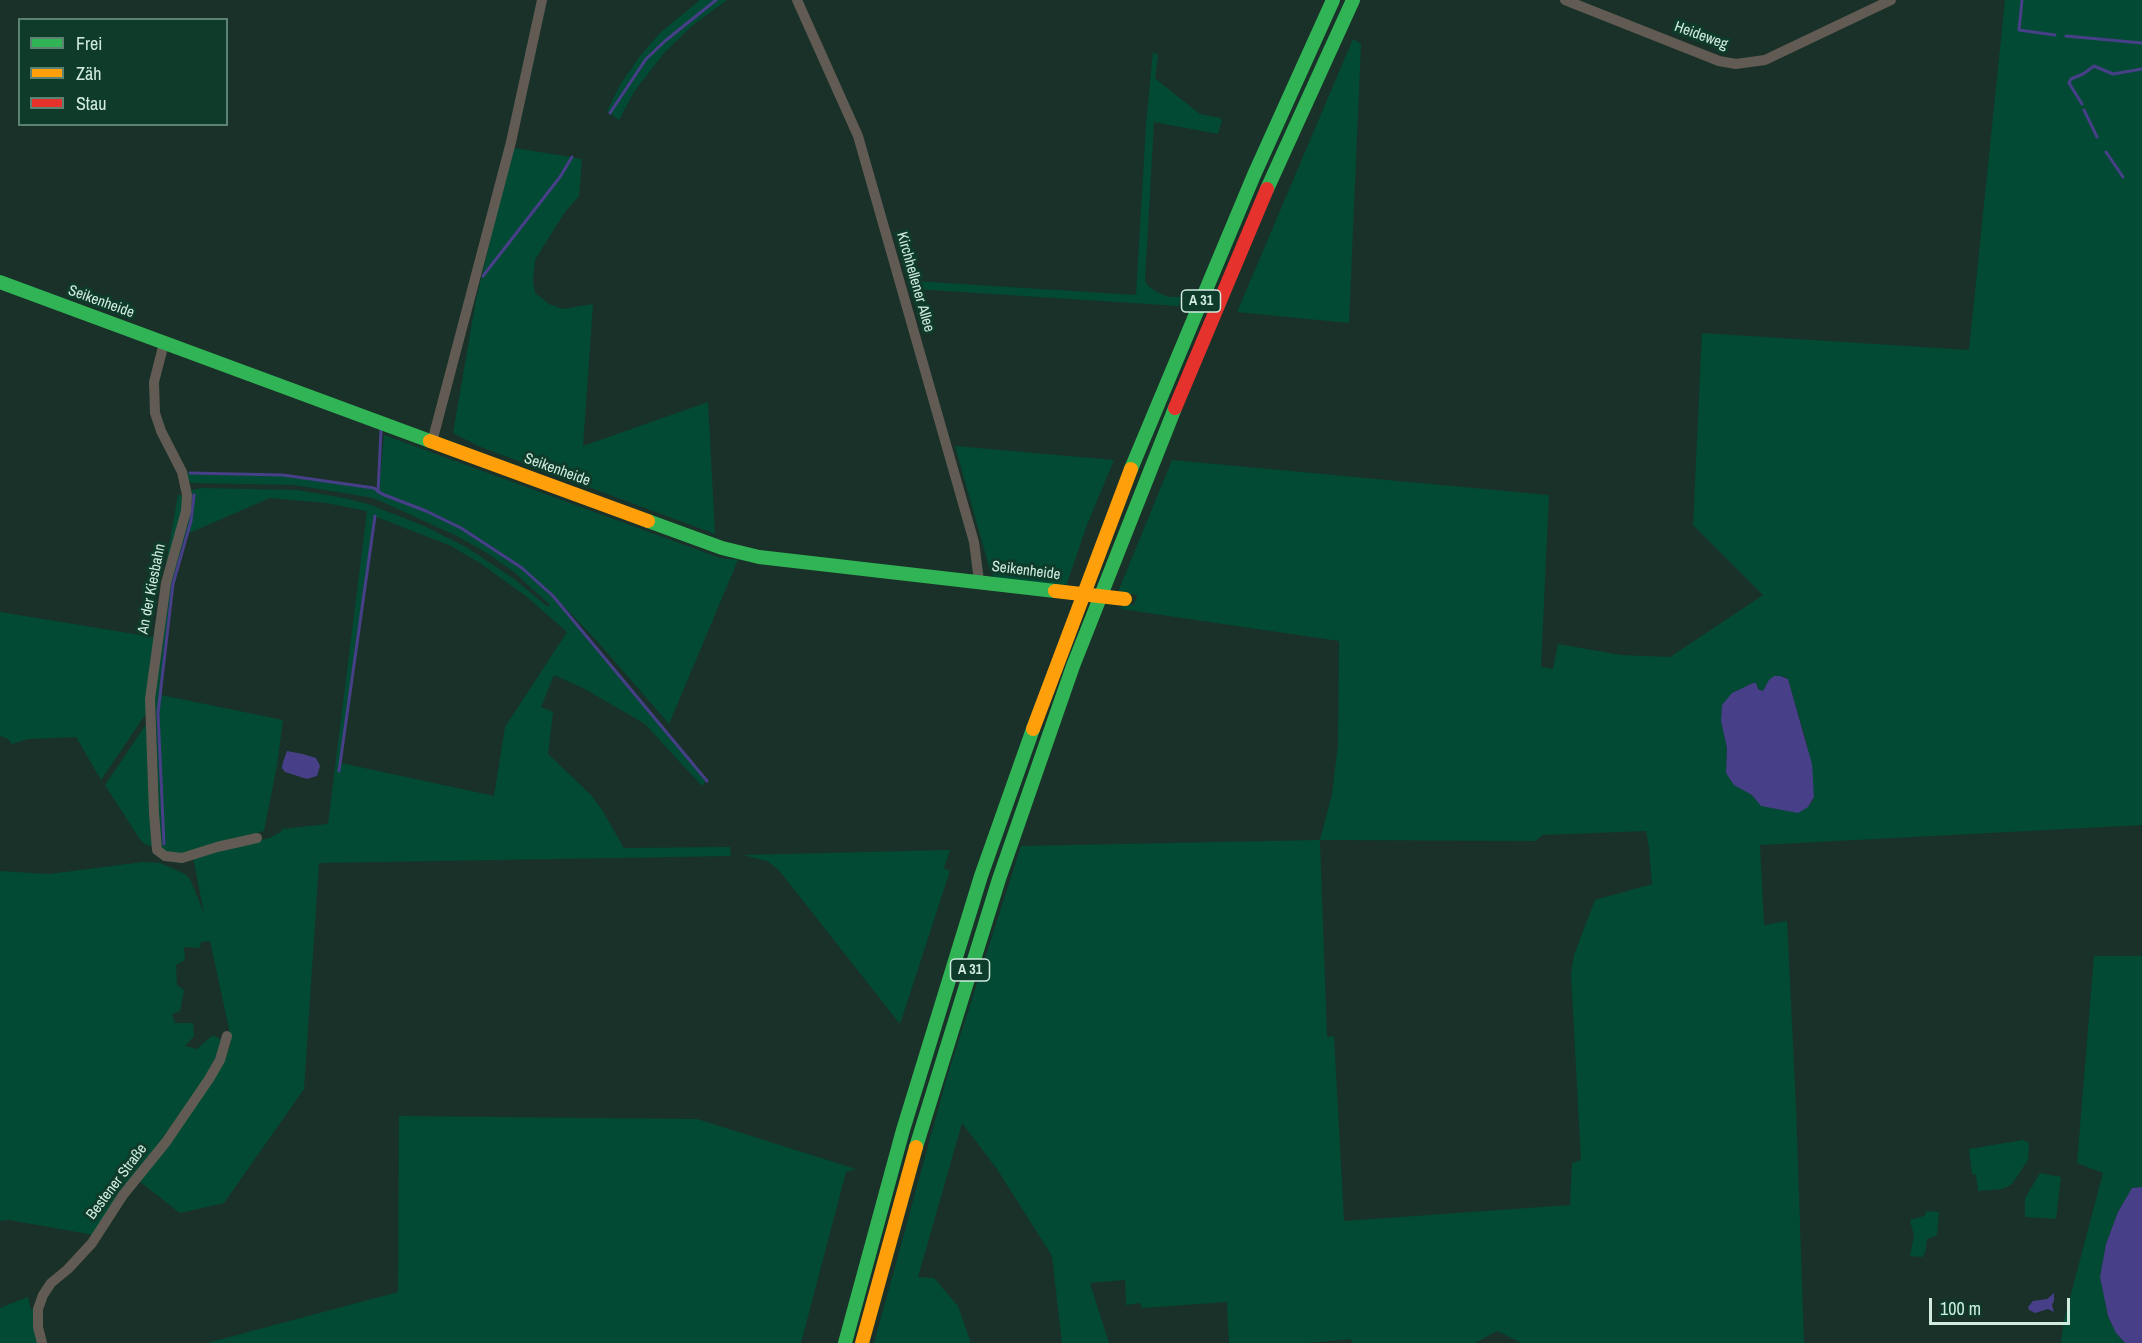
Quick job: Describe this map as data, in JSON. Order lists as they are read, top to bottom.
{
  "streets": {
    "main road": ["A 31", "Seikenheide"],
    "street": [
      "Heideweg",
      "Kirchhellener Allee",
      "An der Kiesbahn",
      "Bestener Straße"
    ]
  },
  "crossings": [
    ["Kirchhellener Allee", "Seikenheide"],
    ["Seikenheide", "An der Kiesbahn"]
  ],
  "legend": ["Frei", "Zäh", "Stau"],
  "scale_bar": "100 m"
}
